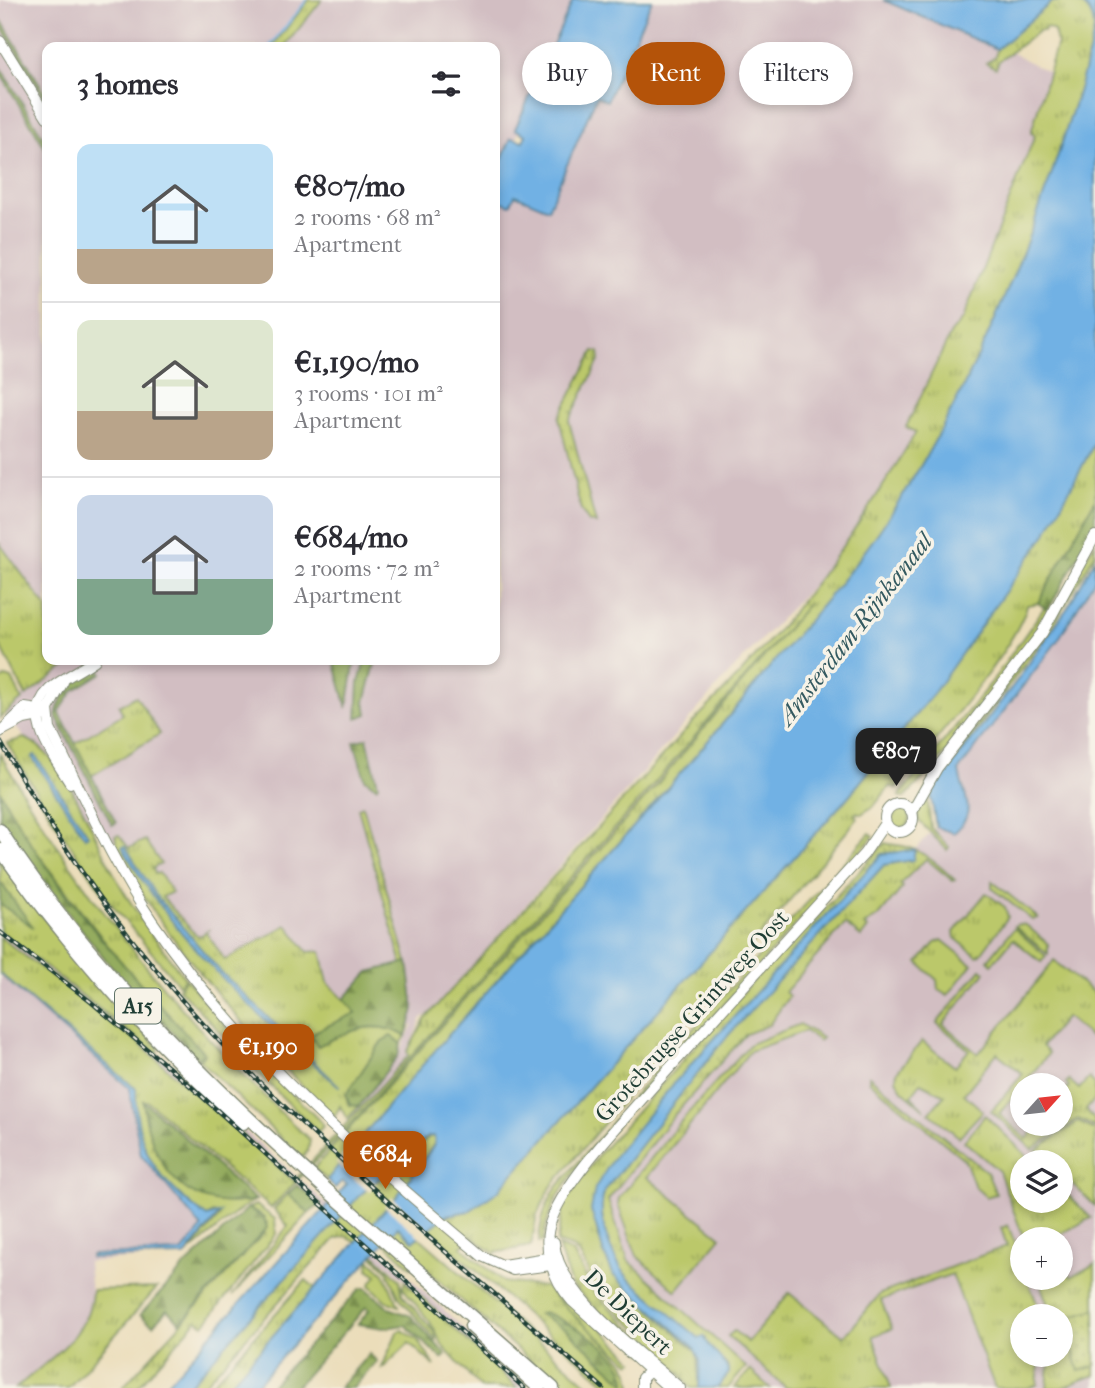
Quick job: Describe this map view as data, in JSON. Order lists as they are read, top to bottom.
{
  "streets": {
    "highway": ["A15"],
    "main road": ["Grotebrugse Grintweg-Oost", "De Diepert"]
  },
  "crossings": [
    ["Grotebrugse Grintweg-Oost", "De Diepert"]
  ],
  "water": ["Amsterdam-Rijnkanaal"],
  "north": "top right",
  "page": {
    "chip": ["Buy", "Rent", "Filters"],
    "heading": "3 homes",
    "list": [
      {
        "name": "€807/mo",
        "note": "2 rooms · 68 m² · Apartment"
      },
      {
        "name": "€1,190/mo",
        "note": "3 rooms · 101 m² · Apartment"
      },
      {
        "name": "€684/mo",
        "note": "2 rooms · 72 m² · Apartment"
      }
    ],
    "price": ["€807", "€1,190", "€684"],
    "map_buttons": ["+", "−"]
  }
}
